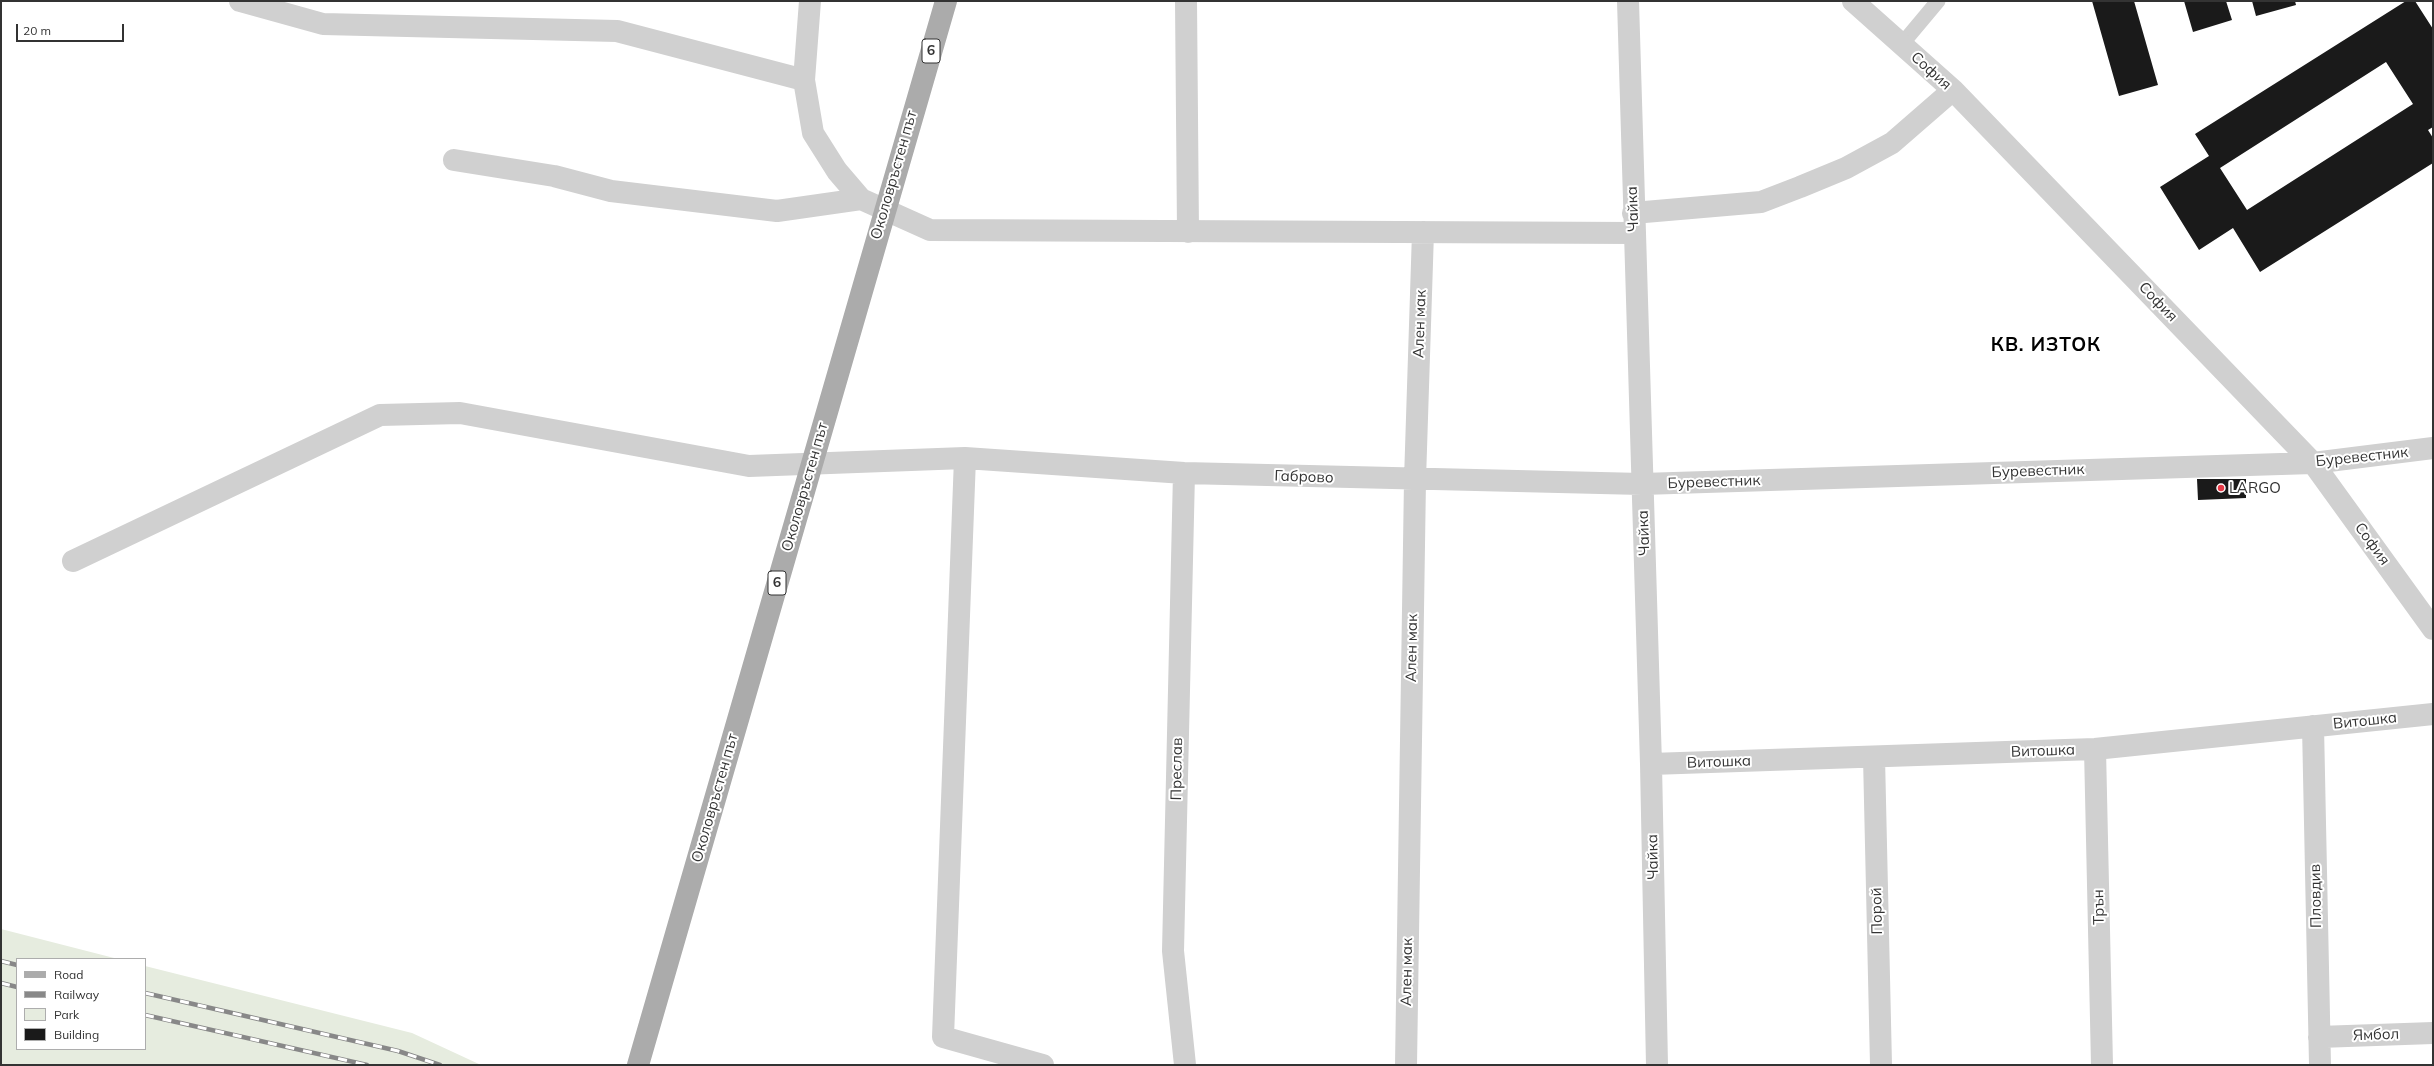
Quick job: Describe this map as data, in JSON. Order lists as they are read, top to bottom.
{
  "streets": {
    "main road": ["6", "Околовръстен път"],
    "street": [
      "София",
      "Чайка",
      "Ален мак",
      "Буревестник",
      "Габрово",
      "Витошка",
      "Преслав",
      "Пловдив",
      "Трън",
      "Порой",
      "Ямбол"
    ]
  },
  "crossings": [
    ["София", "Буревестник"],
    ["Чайка", "Буревестник"],
    ["Чайка", "Габрово"],
    ["Чайка", "Витошка"],
    ["Ален мак", "Габрово"],
    ["Буревестник", "Габрово"],
    ["Габрово", "Преслав"],
    ["Витошка", "Пловдив"],
    ["Витошка", "Трън"],
    ["Витошка", "Порой"],
    ["Пловдив", "Ямбол"]
  ],
  "districts": ["КВ. ИЗТОК"],
  "places": ["LARGO"],
  "legend": [
    "Road",
    "Railway",
    "Park",
    "Building"
  ],
  "scale_bar": "20 m"
}
